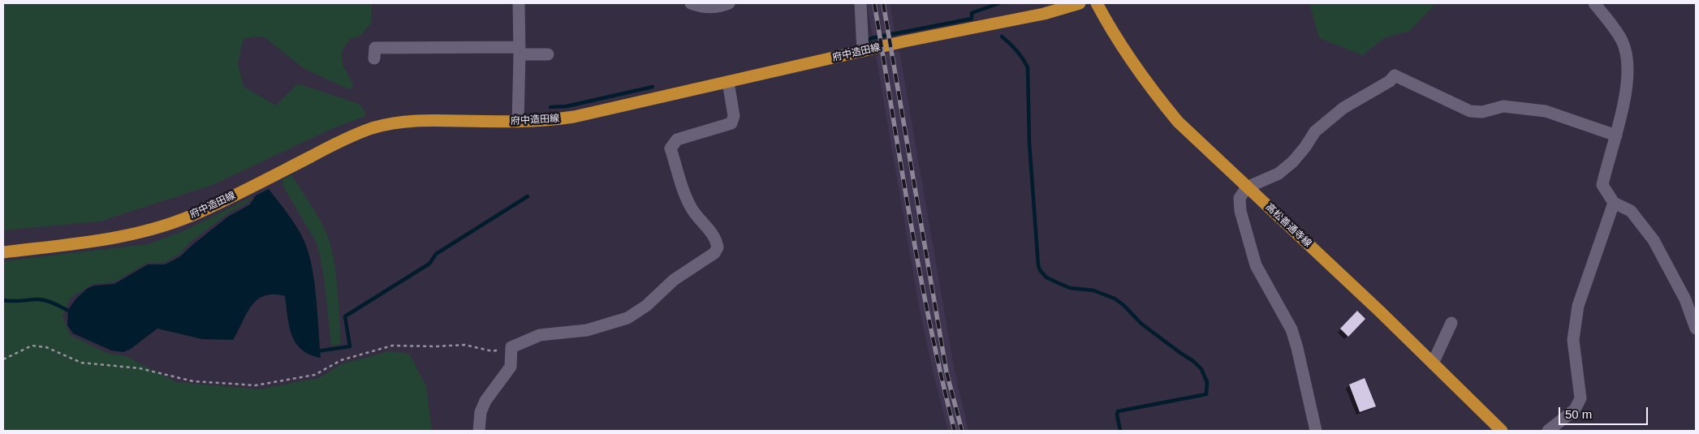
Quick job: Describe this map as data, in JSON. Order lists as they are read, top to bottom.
{
  "streets": {
    "main road": ["府中造田線", "高松善通寺線"]
  },
  "scale_bar": "50 m"
}
